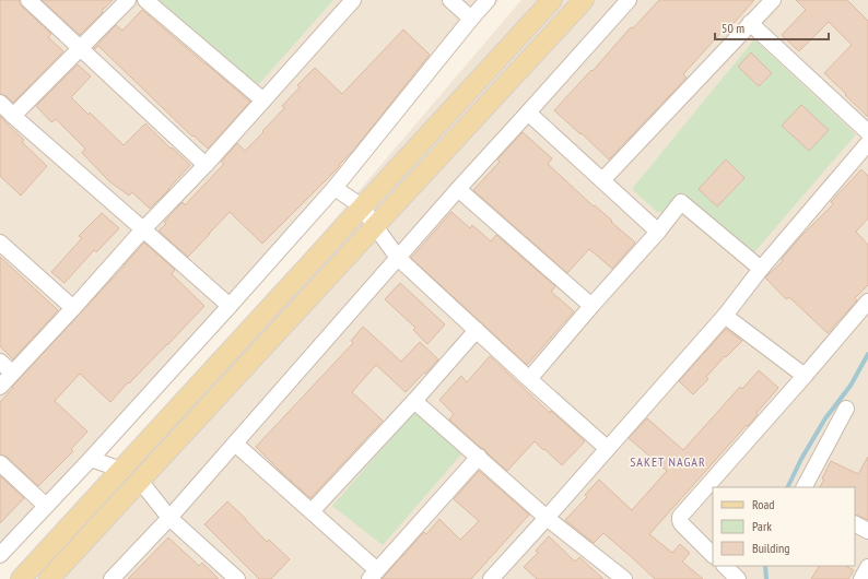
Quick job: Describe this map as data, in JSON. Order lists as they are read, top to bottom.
{
  "districts": ["SAKET NAGAR"],
  "legend": ["Road", "Park", "Building"],
  "scale_bar": "50 m"
}
